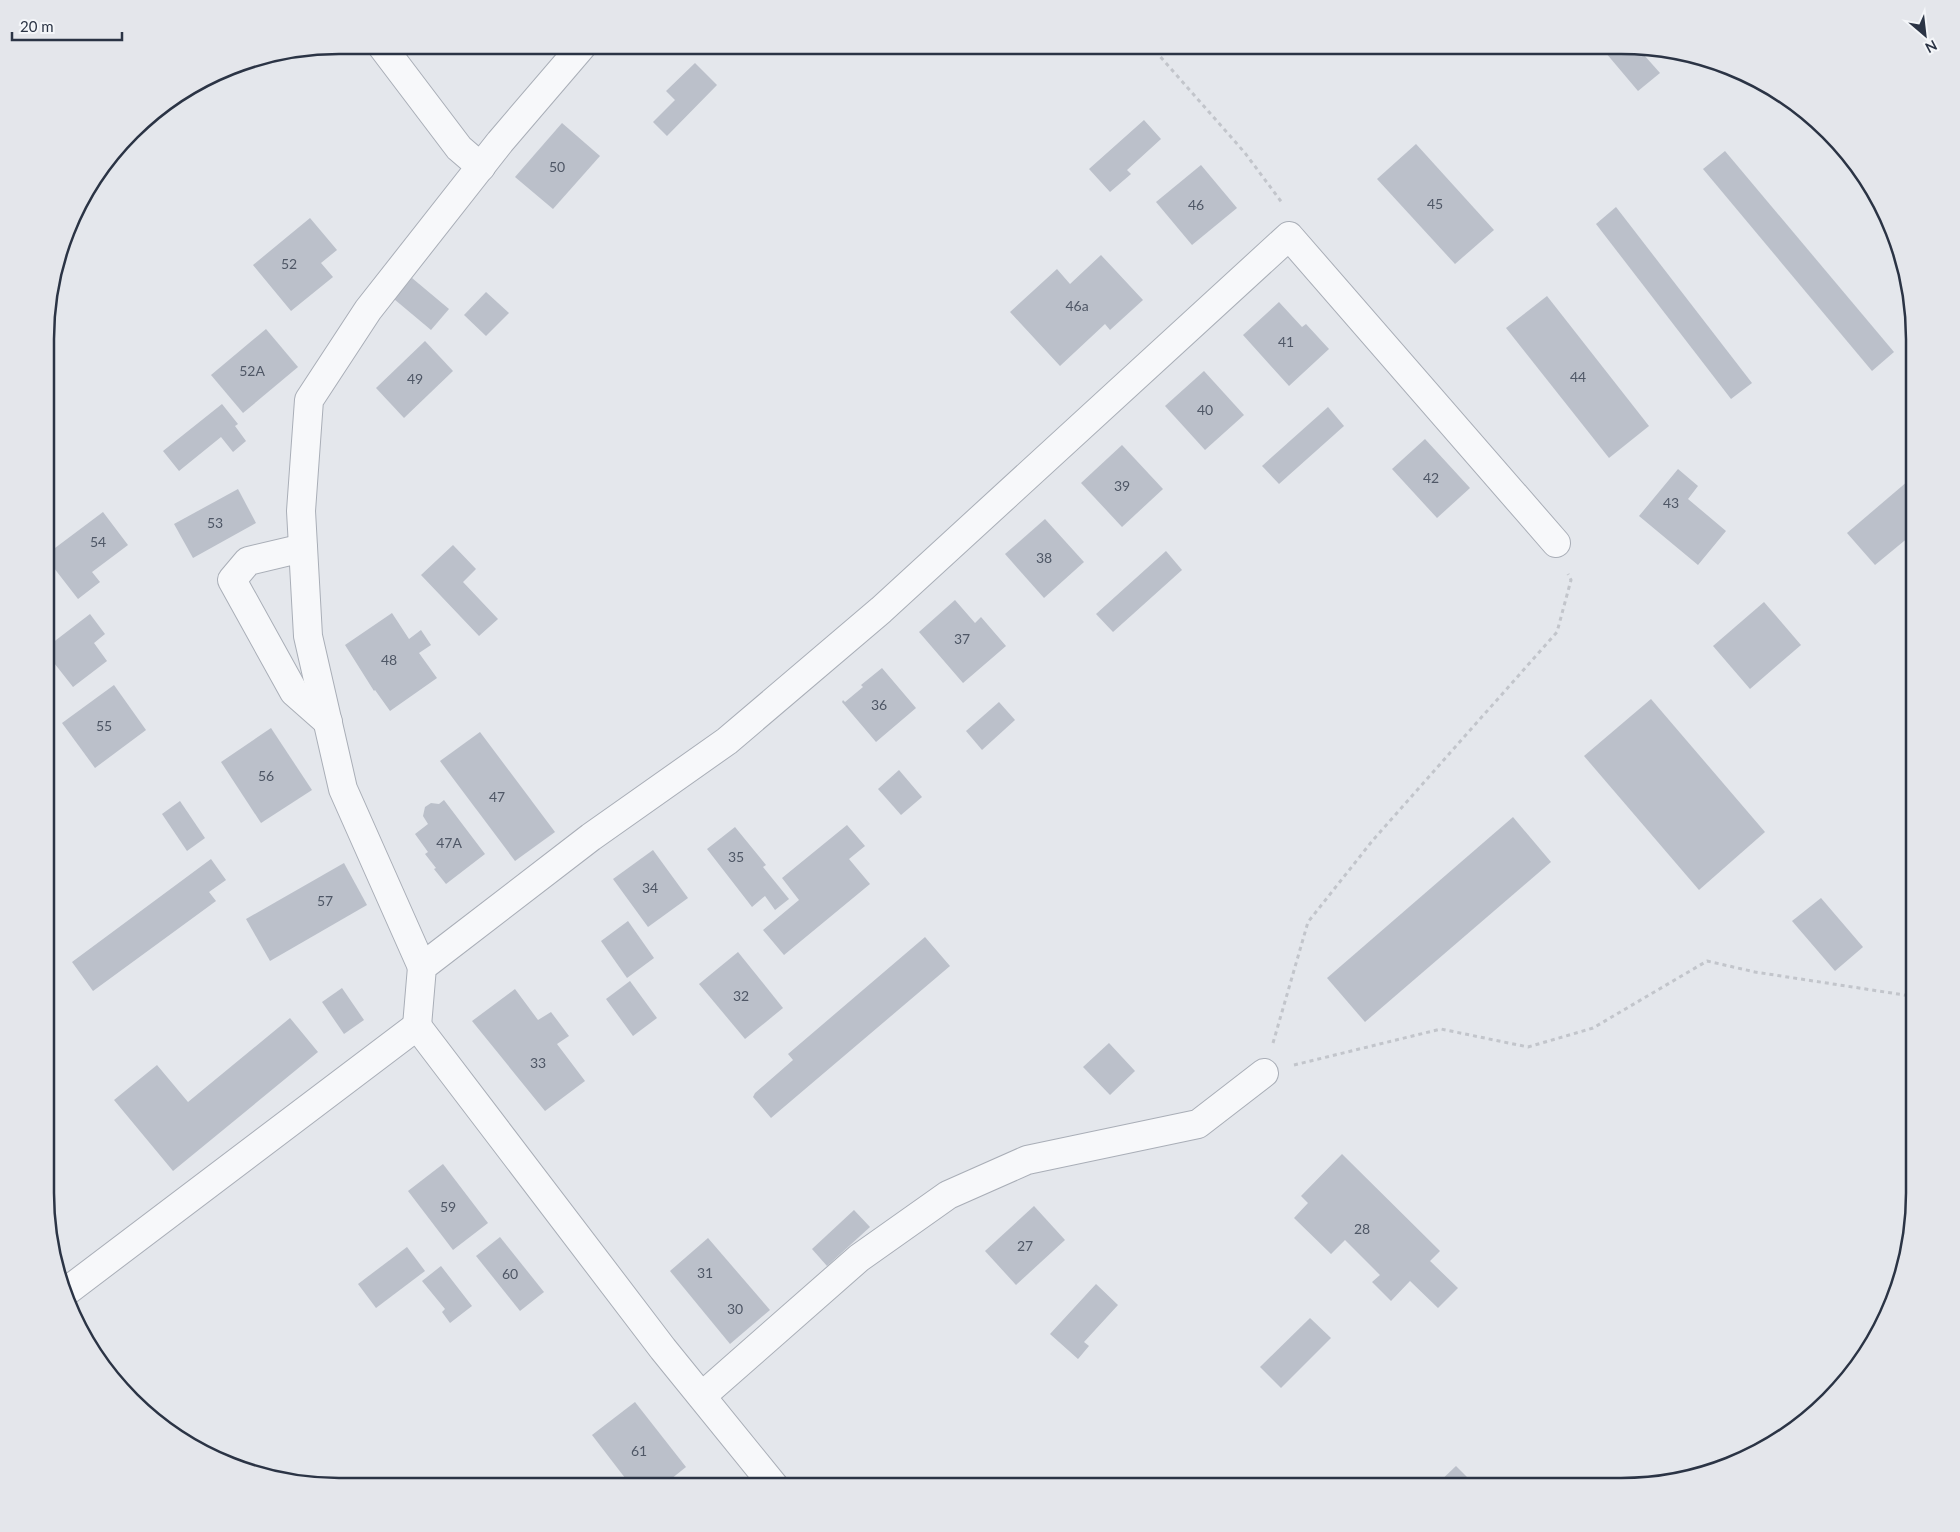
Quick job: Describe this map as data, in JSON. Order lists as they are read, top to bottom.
{
  "house_numbers": [
    "50",
    "45",
    "46",
    "52",
    "46a",
    "41",
    "52A",
    "44",
    "49",
    "40",
    "42",
    "39",
    "43",
    "53",
    "54",
    "38",
    "37",
    "48",
    "36",
    "55",
    "56",
    "47",
    "47A",
    "35",
    "34",
    "57",
    "32",
    "33",
    "59",
    "28",
    "27",
    "31",
    "60",
    "30",
    "61"
  ],
  "scale_bar": "20 m",
  "north": "bottom right"
}
